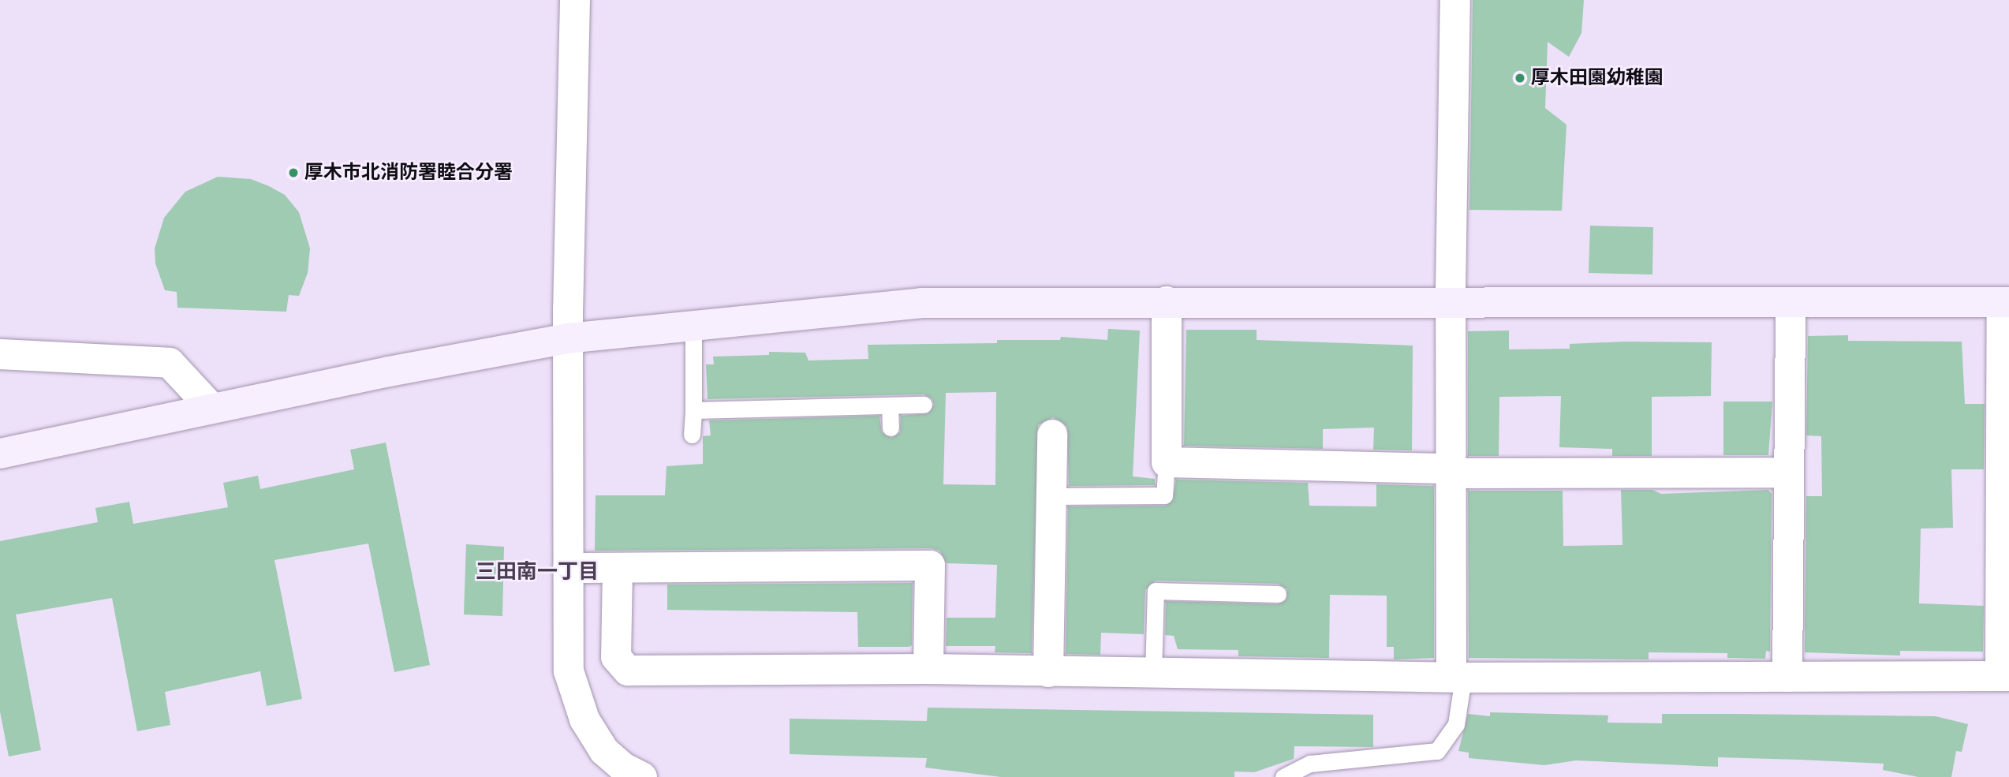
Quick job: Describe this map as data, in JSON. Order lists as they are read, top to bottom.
{
  "districts": ["三田南一丁目"],
  "places": ["厚木田園幼稚園", "厚木市北消防署睦合分署"]
}
